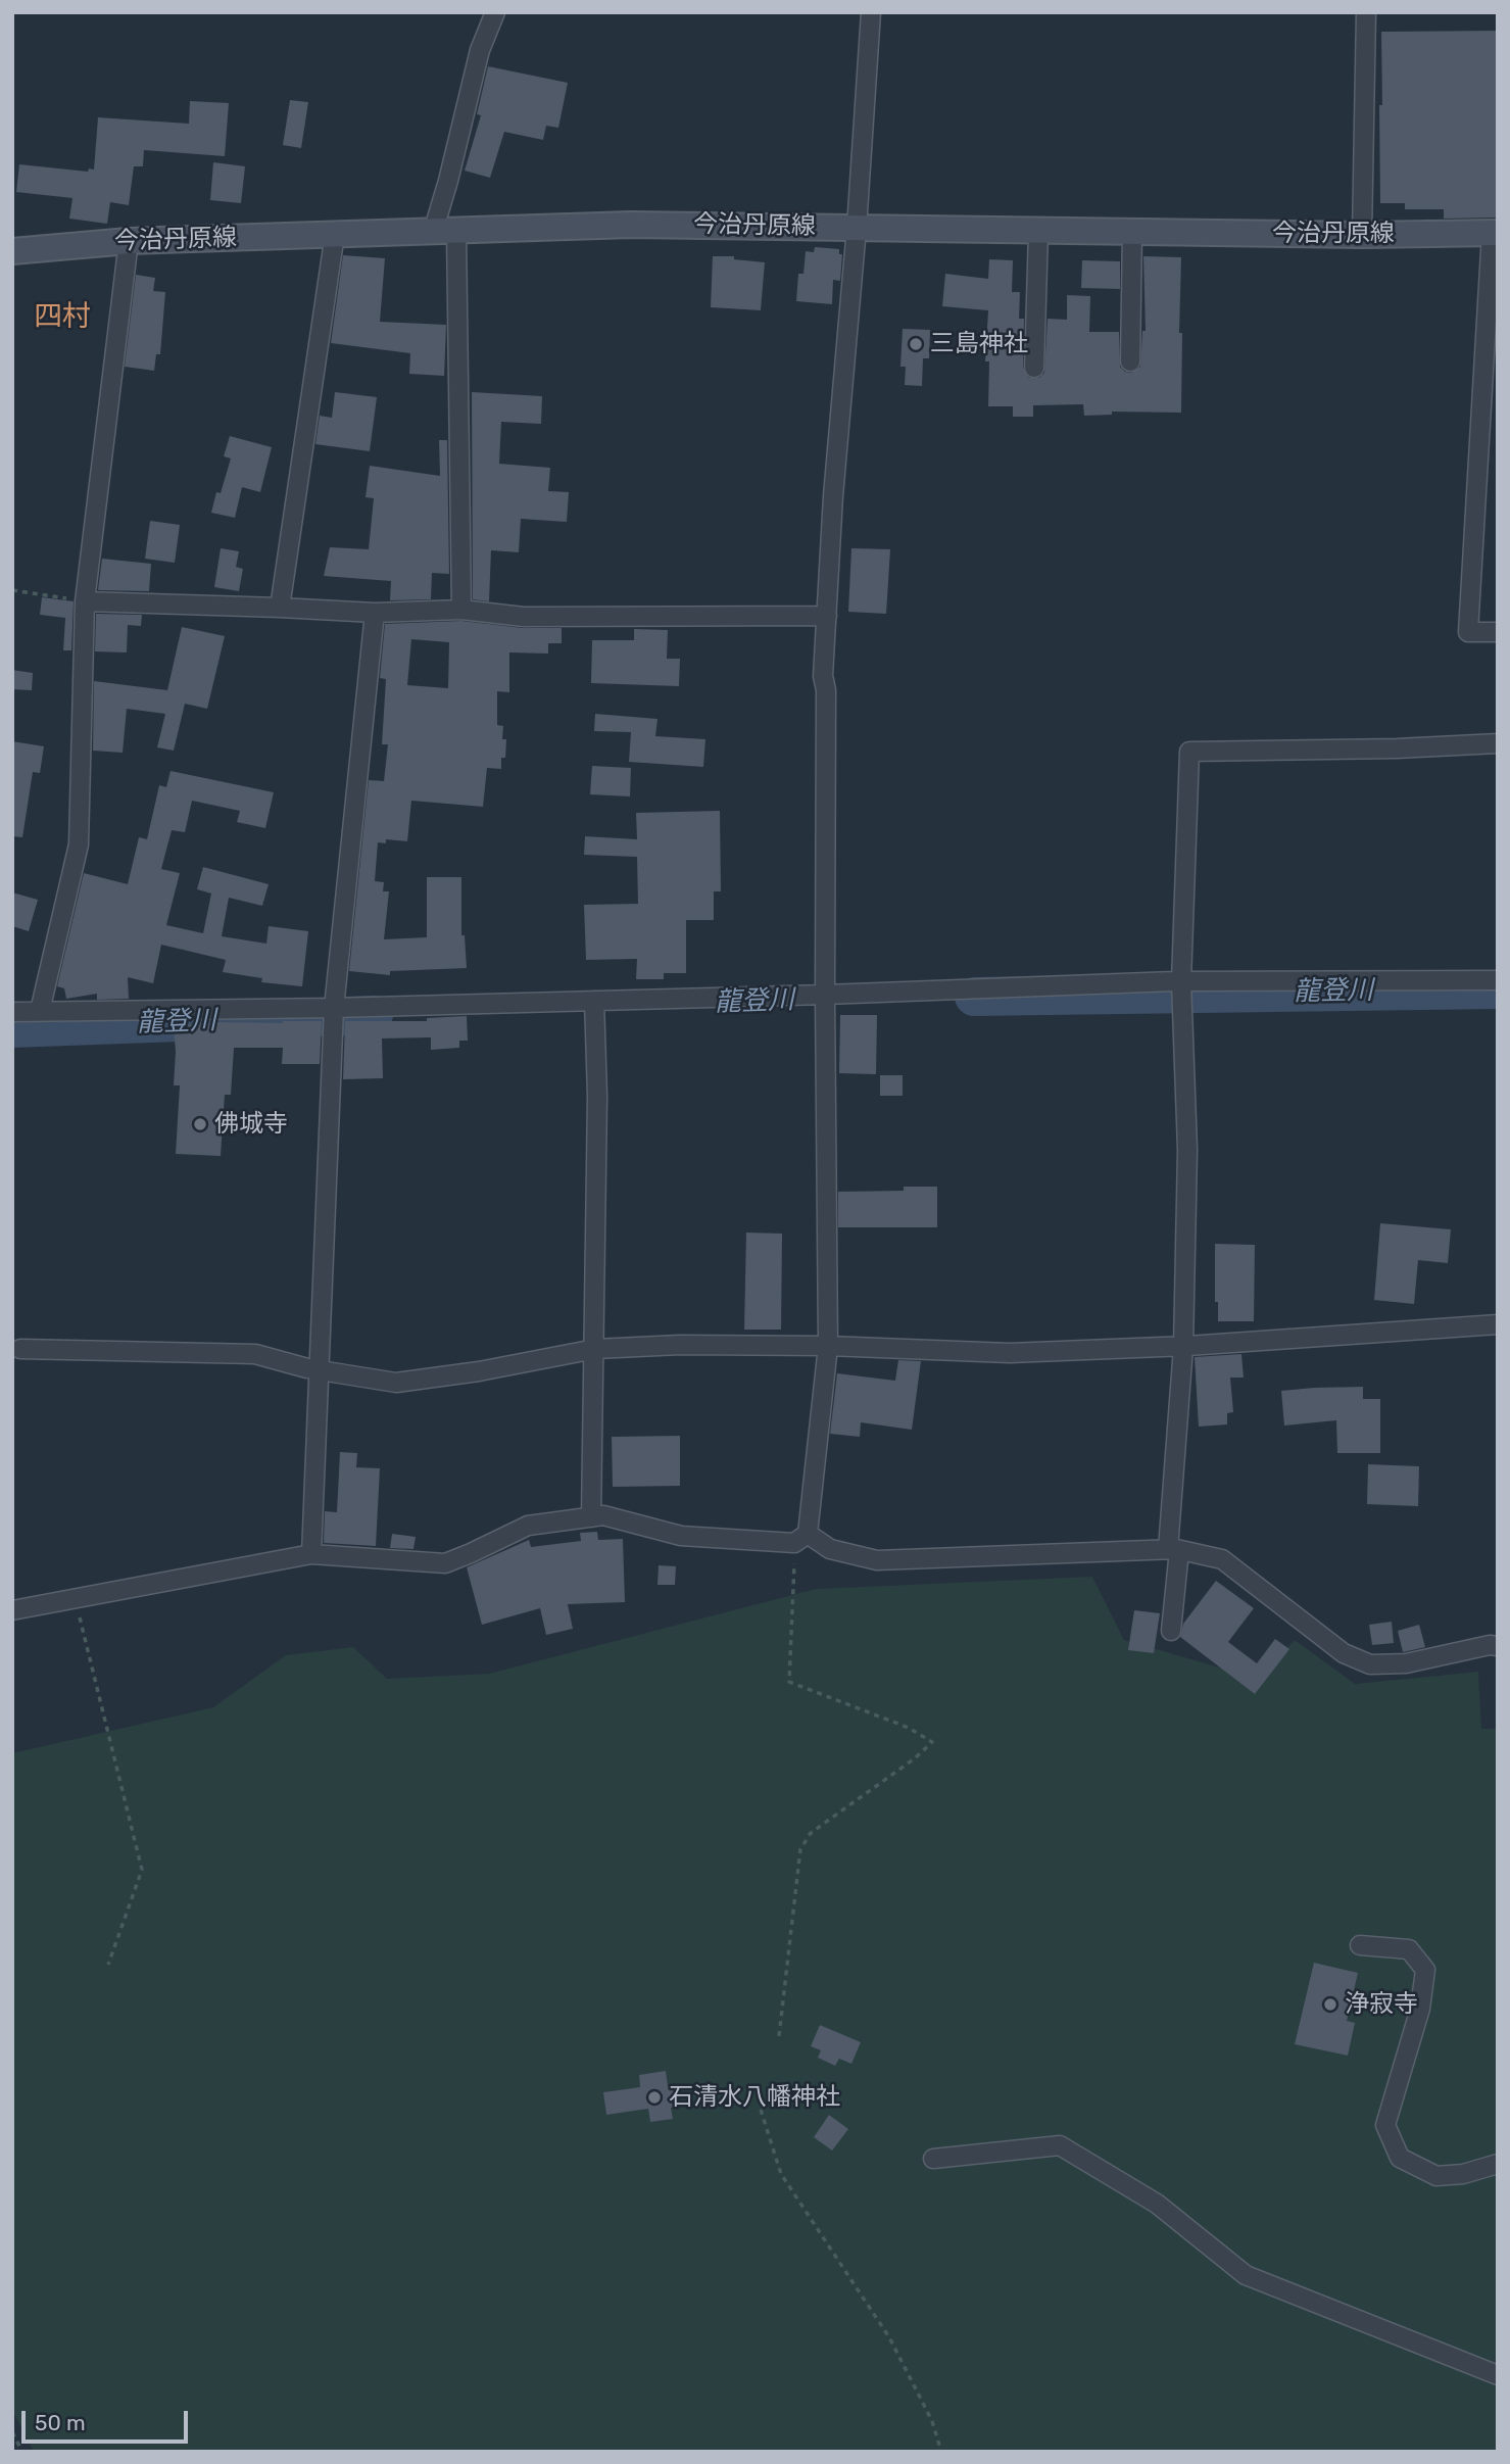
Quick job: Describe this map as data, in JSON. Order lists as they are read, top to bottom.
{
  "streets": {
    "main road": ["今治丹原線"]
  },
  "districts": ["四村"],
  "water": ["龍登川"],
  "places": [
    "三島神社",
    "佛城寺",
    "浄寂寺",
    "石清水八幡神社"
  ],
  "scale_bar": "50 m"
}
